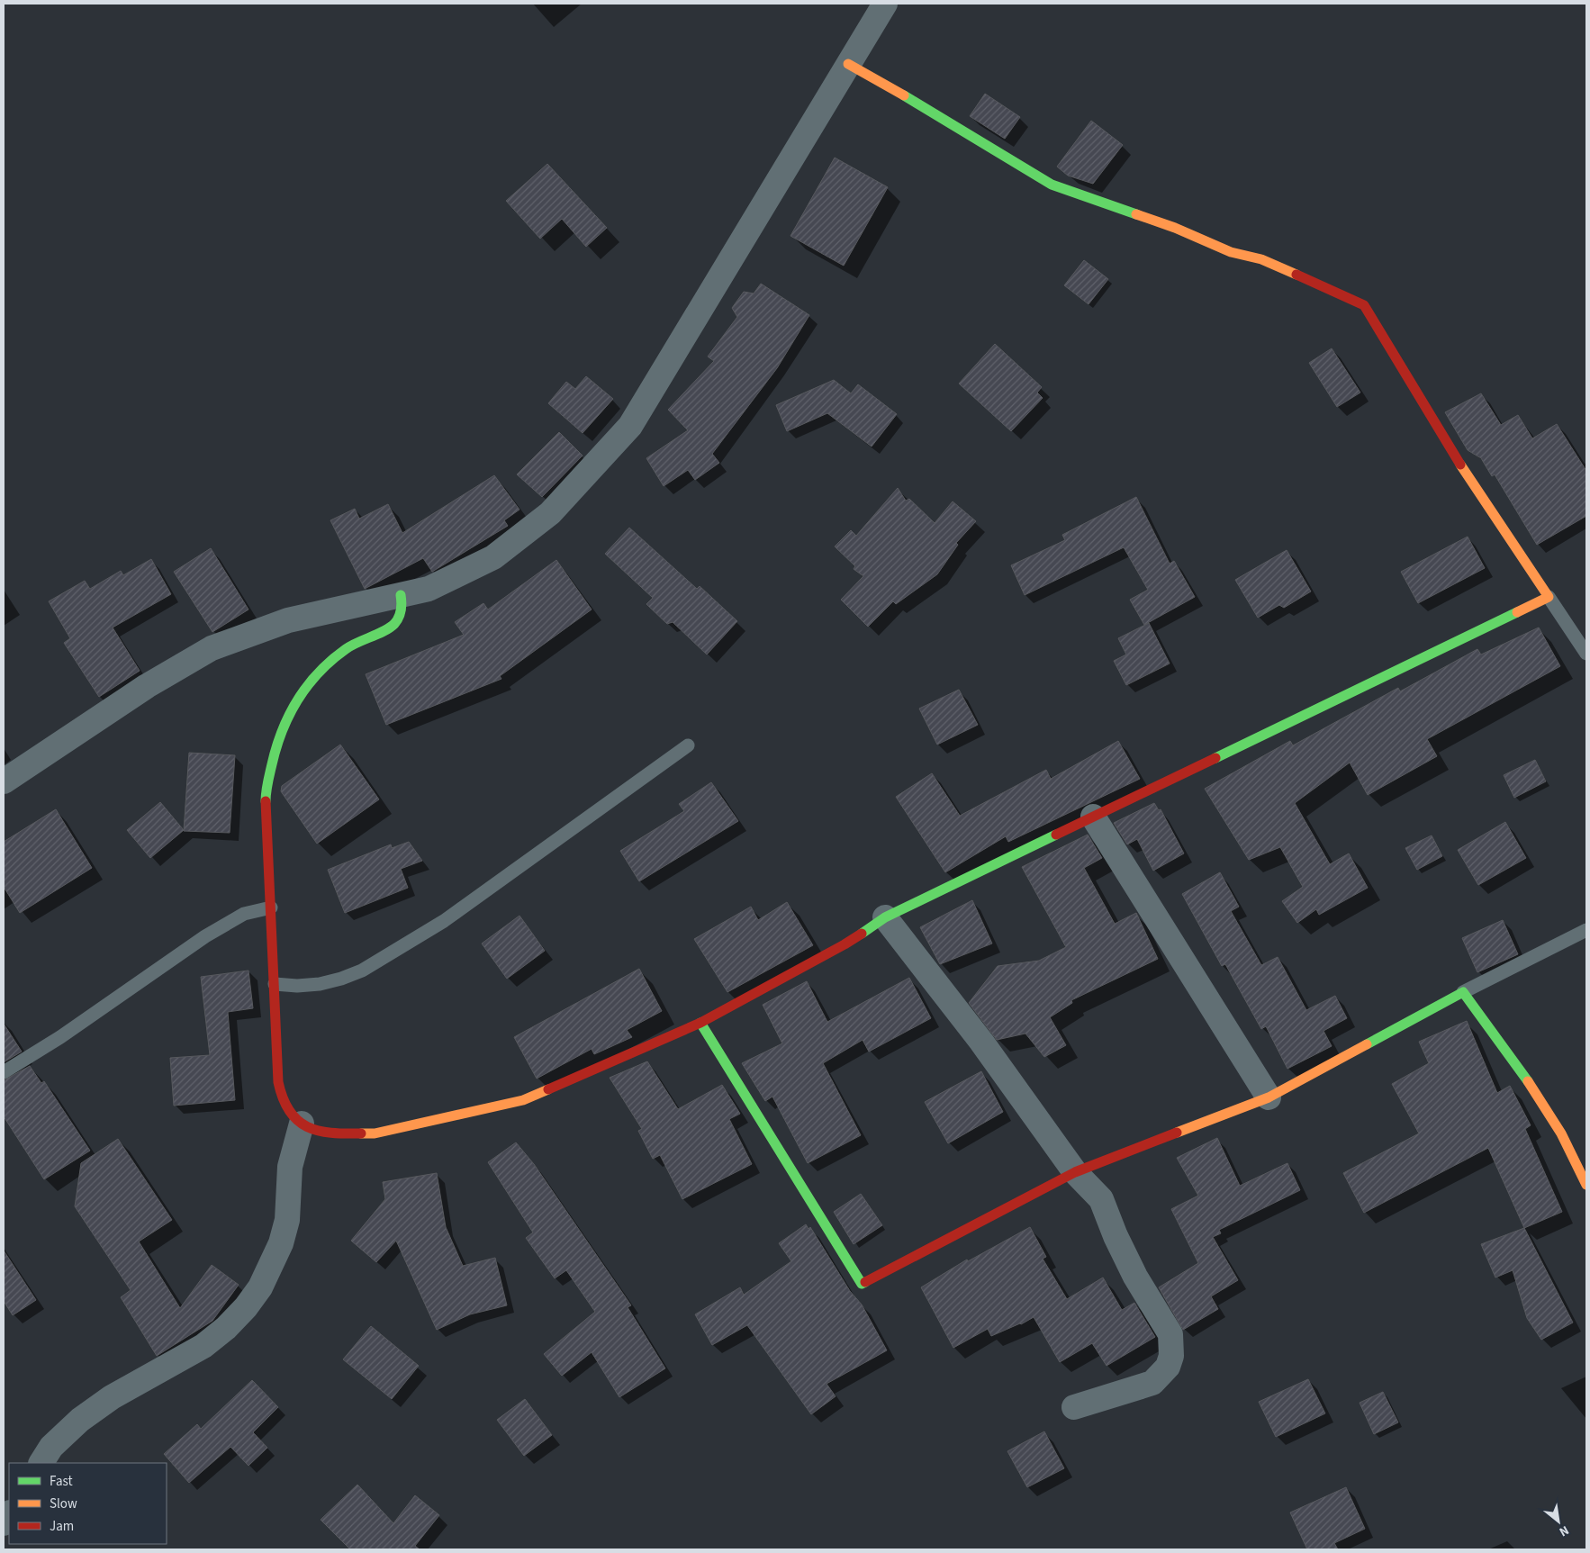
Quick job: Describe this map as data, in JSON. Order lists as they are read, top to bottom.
{
  "legend": ["Fast", "Slow", "Jam"],
  "north": "bottom right"
}
